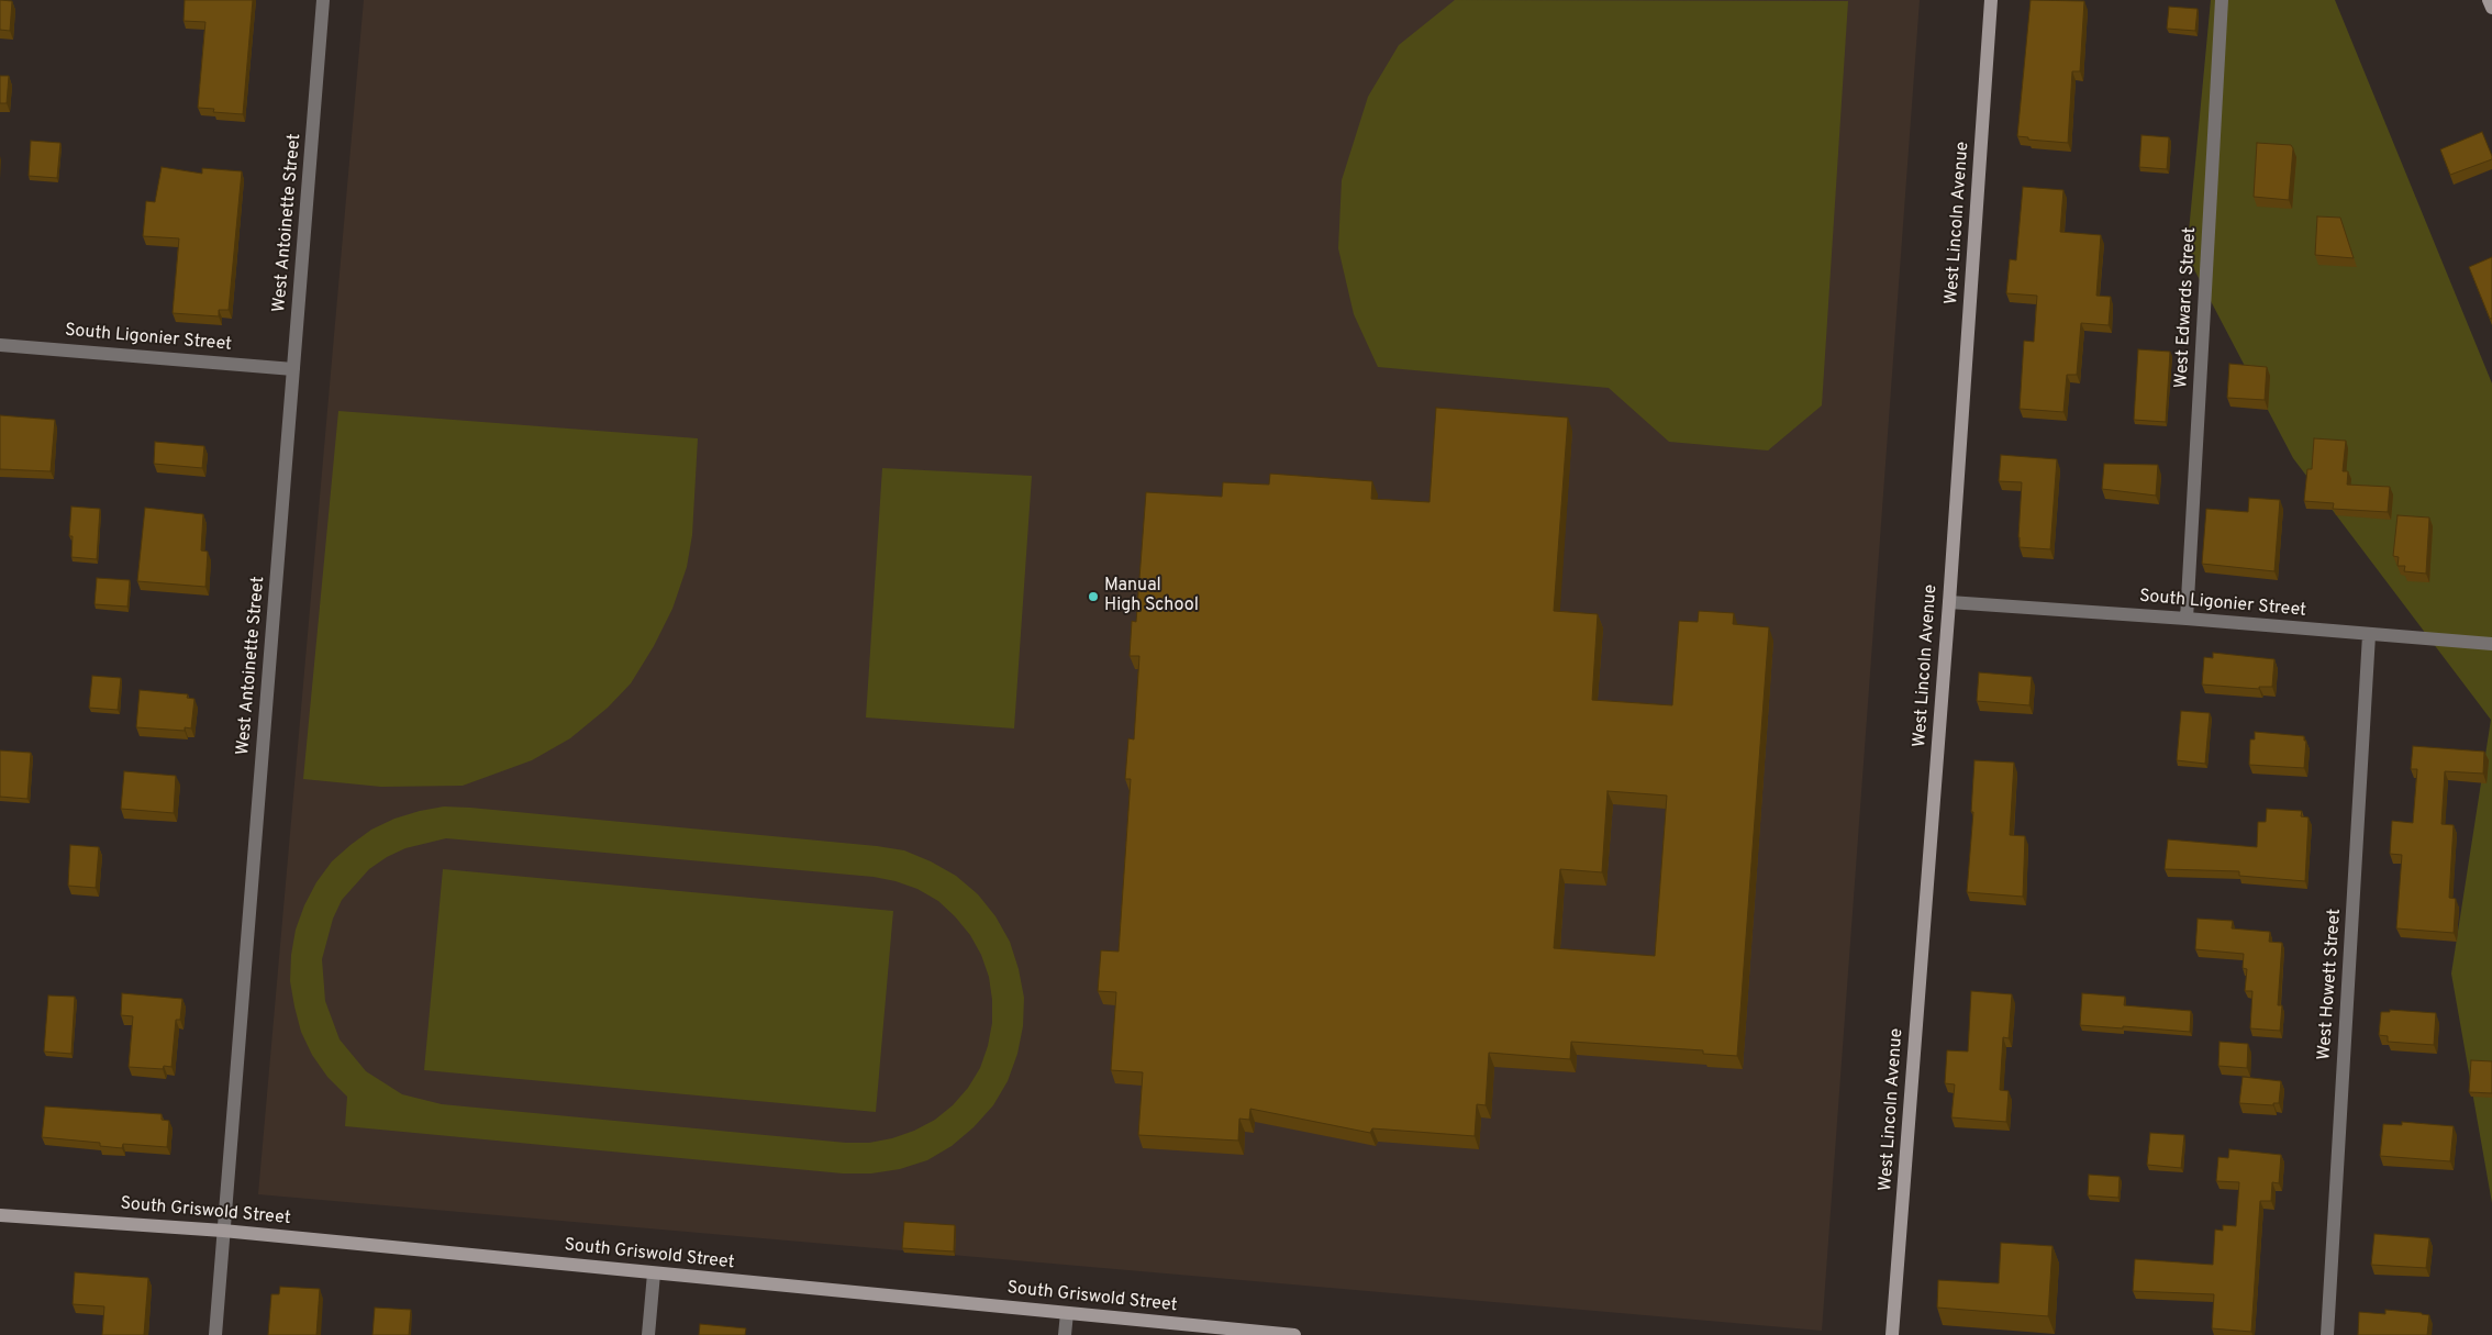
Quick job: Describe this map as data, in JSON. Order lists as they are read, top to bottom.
{
  "streets": {
    "main road": ["West Lincoln Avenue", "South Griswold Street"],
    "street": [
      "West Antoinette Street",
      "West Edwards Street",
      "South Ligonier Street",
      "West Howett Street"
    ]
  },
  "crossings": [
    ["West Antoinette Street", "South Ligonier Street"],
    ["West Antoinette Street", "South Griswold Street"],
    ["West Lincoln Avenue", "South Ligonier Street"],
    ["West Edwards Street", "South Ligonier Street"],
    ["South Ligonier Street", "West Howett Street"]
  ],
  "places": ["Manual High School"]
}
